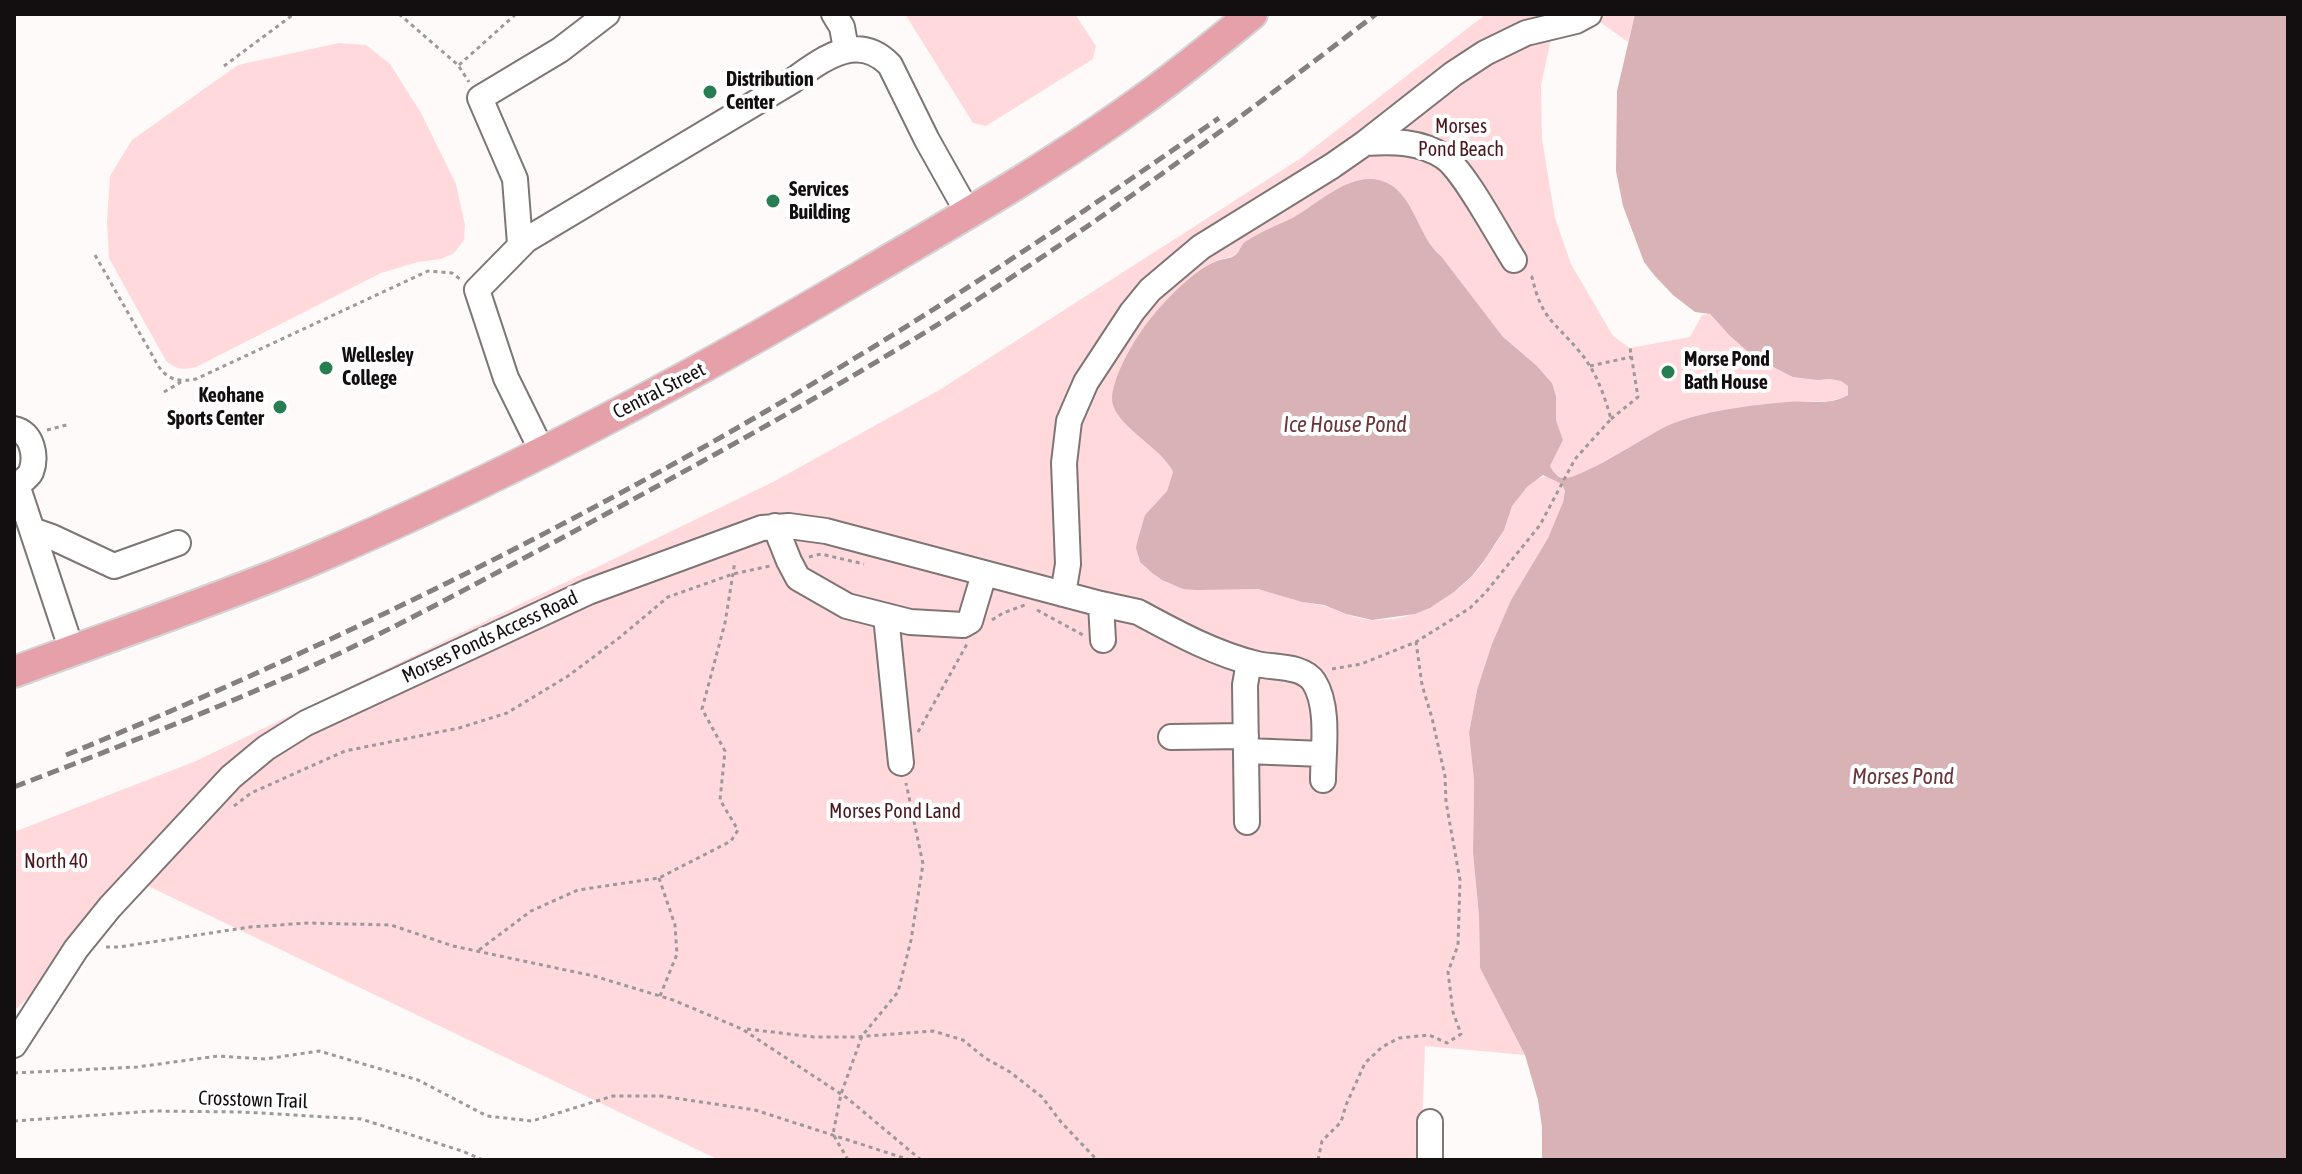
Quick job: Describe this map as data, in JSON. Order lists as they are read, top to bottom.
{
  "streets": {
    "main road": ["Central Street"],
    "street": ["Morses Ponds Access Road"],
    "path": ["Crosstown Trail"]
  },
  "water": ["Ice House Pond", "Morses Pond"],
  "parks": ["Morses Pond Beach", "Morses Pond Land", "North 40"],
  "places": [
    "Distribution Center",
    "Services Building",
    "Wellesley College",
    "Morse Pond Bath House",
    "Keohane Sports Center"
  ]
}
